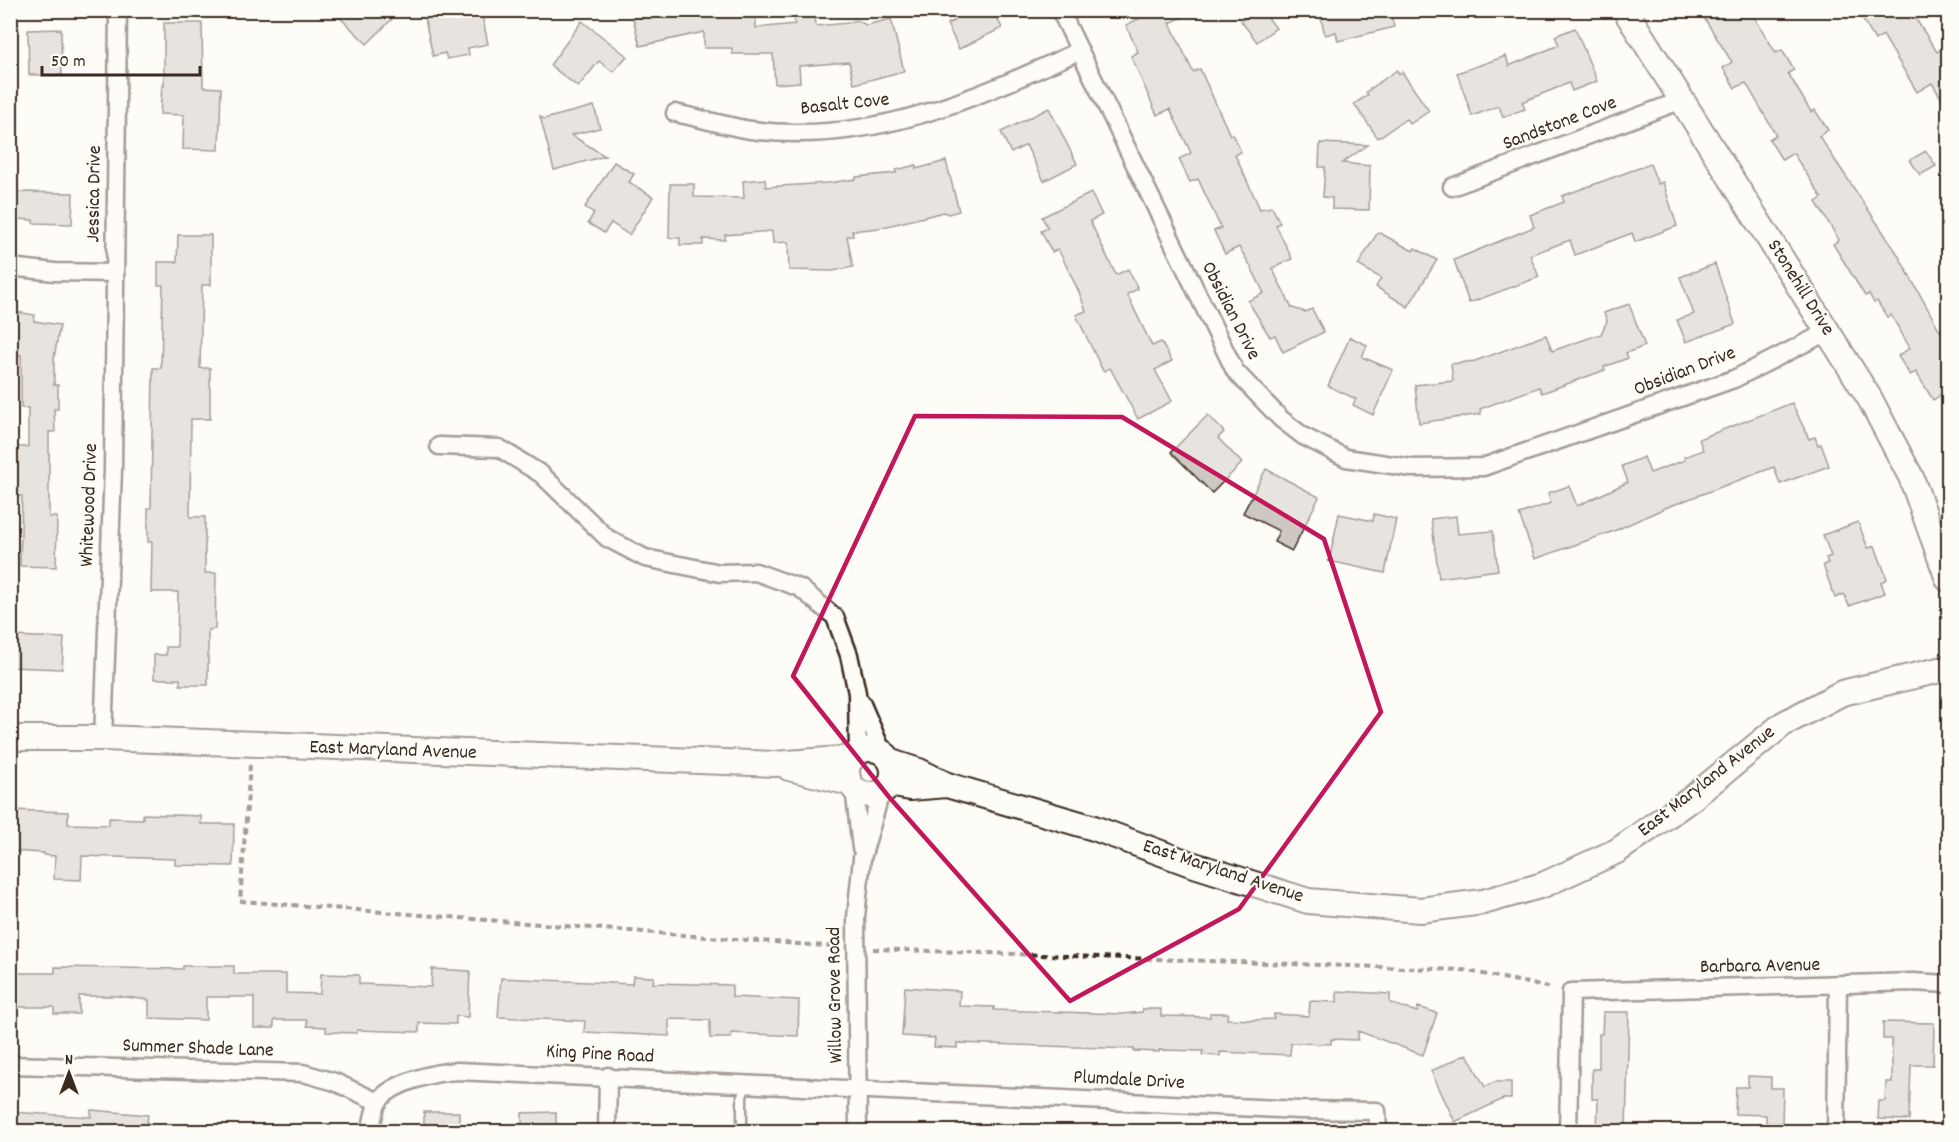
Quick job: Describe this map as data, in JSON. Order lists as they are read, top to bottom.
{
  "streets": {
    "street": [
      "Basalt Cove",
      "Sandstone Cove",
      "Jessica Drive",
      "Stonehill Drive",
      "Obsidian Drive",
      "Whitewood Drive",
      "East Maryland Avenue",
      "Barbara Avenue",
      "Willow Grove Road",
      "Summer Shade Lane",
      "King Pine Road",
      "Plumdale Drive"
    ]
  },
  "crossings": [
    ["Basalt Cove", "Obsidian Drive"],
    ["Sandstone Cove", "Stonehill Drive"],
    ["Jessica Drive", "Whitewood Drive"],
    ["Stonehill Drive", "Obsidian Drive"],
    ["Whitewood Drive", "East Maryland Avenue"],
    ["East Maryland Avenue", "Willow Grove Road"],
    ["Willow Grove Road", "King Pine Road"],
    ["Willow Grove Road", "Plumdale Drive"],
    ["Summer Shade Lane", "King Pine Road"],
    ["King Pine Road", "Plumdale Drive"]
  ],
  "scale_bar": "50 m",
  "north": "top"
}
